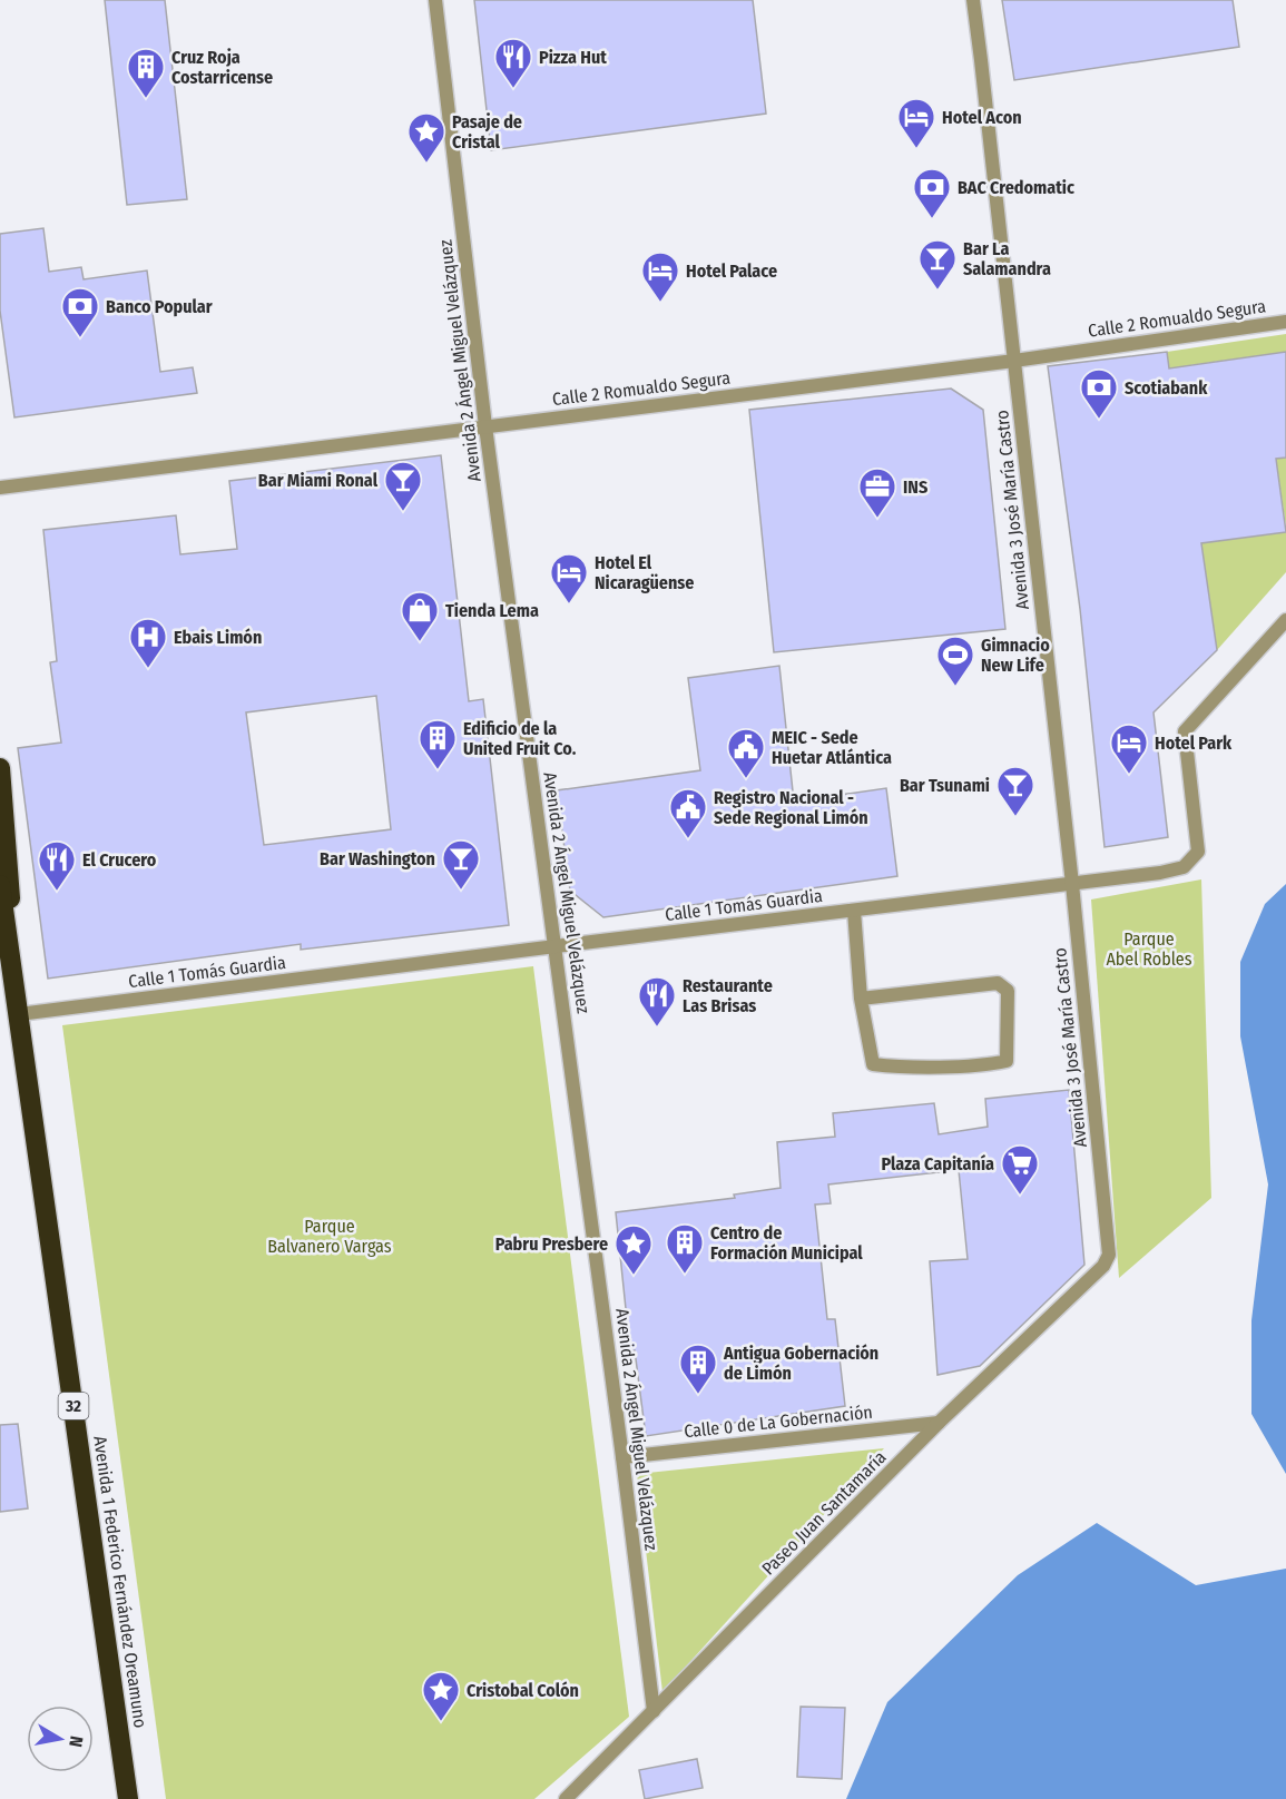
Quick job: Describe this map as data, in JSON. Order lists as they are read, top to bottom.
{
  "streets": {
    "highway": ["32", "Avenida 1 Federico Fernández Oreamuno"],
    "street": [
      "Calle 2 Romualdo Segura",
      "Avenida 2 Ángel Miguel Velázquez",
      "Avenida 3 José María Castro",
      "Calle 1 Tomás Guardia",
      "Calle 0 de La Gobernación",
      "Paseo Juan Santamaría"
    ]
  },
  "crossings": [
    ["Calle 2 Romualdo Segura", "Avenida 2 Ángel Miguel Velázquez"],
    ["Calle 2 Romualdo Segura", "Avenida 3 José María Castro"],
    ["Avenida 2 Ángel Miguel Velázquez", "Calle 1 Tomás Guardia"],
    ["Avenida 2 Ángel Miguel Velázquez", "Calle 0 de La Gobernación"],
    ["Avenida 2 Ángel Miguel Velázquez", "Paseo Juan Santamaría"],
    ["Avenida 3 José María Castro", "Calle 1 Tomás Guardia"],
    ["Avenida 3 José María Castro", "Paseo Juan Santamaría"],
    ["Calle 1 Tomás Guardia", "Avenida 1 Federico Fernández Oreamuno"],
    ["Calle 0 de La Gobernación", "Paseo Juan Santamaría"]
  ],
  "parks": ["Parque Abel Robles", "Parque Balvanero Vargas"],
  "places": {
    "restaurant": ["Pizza Hut", "El Crucero", "Restaurante Las Brisas"],
    "building": [
      "Cruz Roja Costarricense",
      "Edificio de la United Fruit Co.",
      "Centro de Formación Municipal",
      "Antigua Gobernación de Limón"
    ],
    "hotel": [
      "Hotel Acon",
      "Hotel Palace",
      "Hotel El Nicaragüense",
      "Hotel Park"
    ],
    "place": ["Pasaje de Cristal", "Pabru Presbere", "Cristobal Colón"],
    "bank": ["BAC Credomatic", "Banco Popular", "Scotiabank"],
    "bar": [
      "Bar La Salamandra",
      "Bar Miami Ronal",
      "Bar Tsunami",
      "Bar Washington"
    ],
    "office": ["INS"],
    "shop": ["Tienda Lema"],
    "hospital": ["Ebais Limón"],
    "sports": ["Gimnacio New Life"],
    "public building": ["MEIC - Sede Huetar Atlántica", "Registro Nacional - Sede Regional Limón"],
    "supermarket": ["Plaza Capitanía"]
  },
  "north": "right"
}
